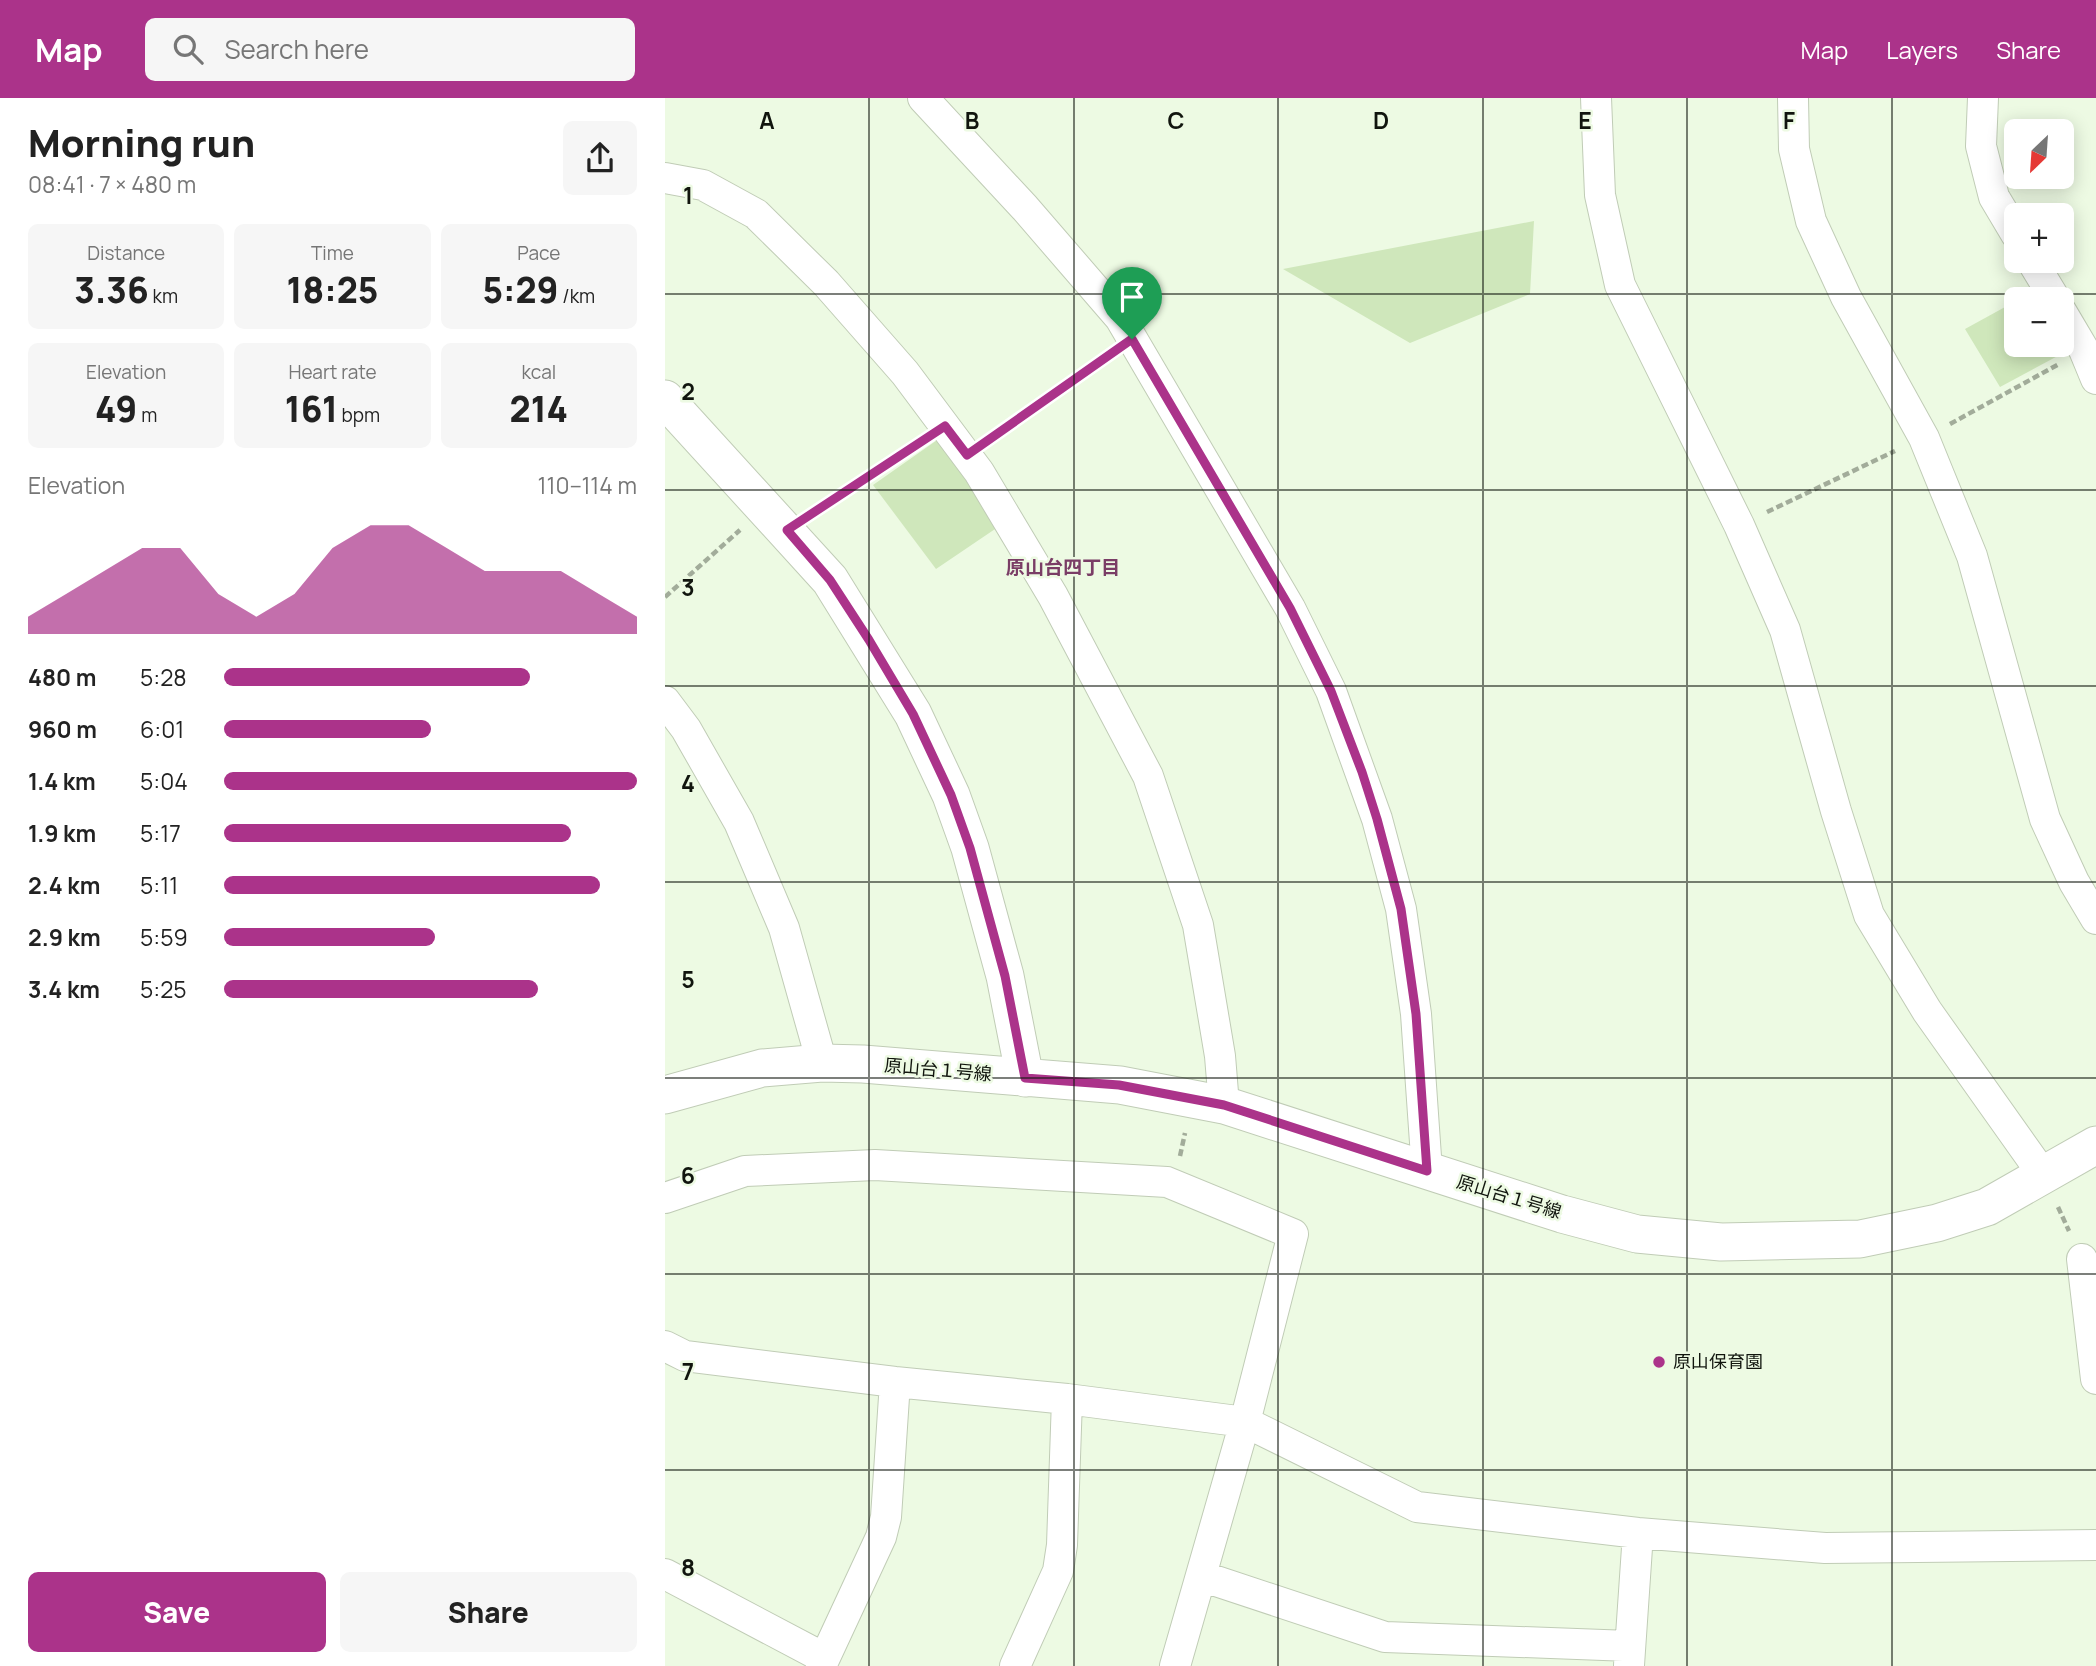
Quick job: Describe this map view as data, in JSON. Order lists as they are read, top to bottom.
{
  "streets": {
    "street": ["原山台１号線"]
  },
  "districts": ["原山台四丁目"],
  "places": ["原山保育園"],
  "north": "bottom left",
  "page": {
    "header": "Map",
    "search": "Search here",
    "nav": ["Map", "Layers", "Share"],
    "heading": ["Morning run", "08:41 · 7 × 480 m"],
    "map_buttons": ["+", "−"],
    "stats": [
      ["Distance", "3.36 km"],
      ["Time", "18:25"],
      ["Pace", "5:29 /km"],
      ["Elevation", "49 m"],
      ["Heart rate", "161 bpm"],
      ["kcal", "214"]
    ],
    "chart": ["Elevation", "110–114 m"],
    "list": [
      {
        "name": "480 m",
        "note": "5:28"
      },
      {
        "name": "960 m",
        "note": "6:01"
      },
      {
        "name": "1.4 km",
        "note": "5:04"
      },
      {
        "name": "1.9 km",
        "note": "5:17"
      },
      {
        "name": "2.4 km",
        "note": "5:11"
      },
      {
        "name": "2.9 km",
        "note": "5:59"
      },
      {
        "name": "3.4 km",
        "note": "5:25"
      }
    ],
    "buttons": ["Save", "Share"]
  },
  "grid": {
    "columns": [
      "A",
      "B",
      "C",
      "D",
      "E",
      "F"
    ],
    "rows": [
      "1",
      "2",
      "3",
      "4",
      "5",
      "6",
      "7",
      "8"
    ]
  }
}
